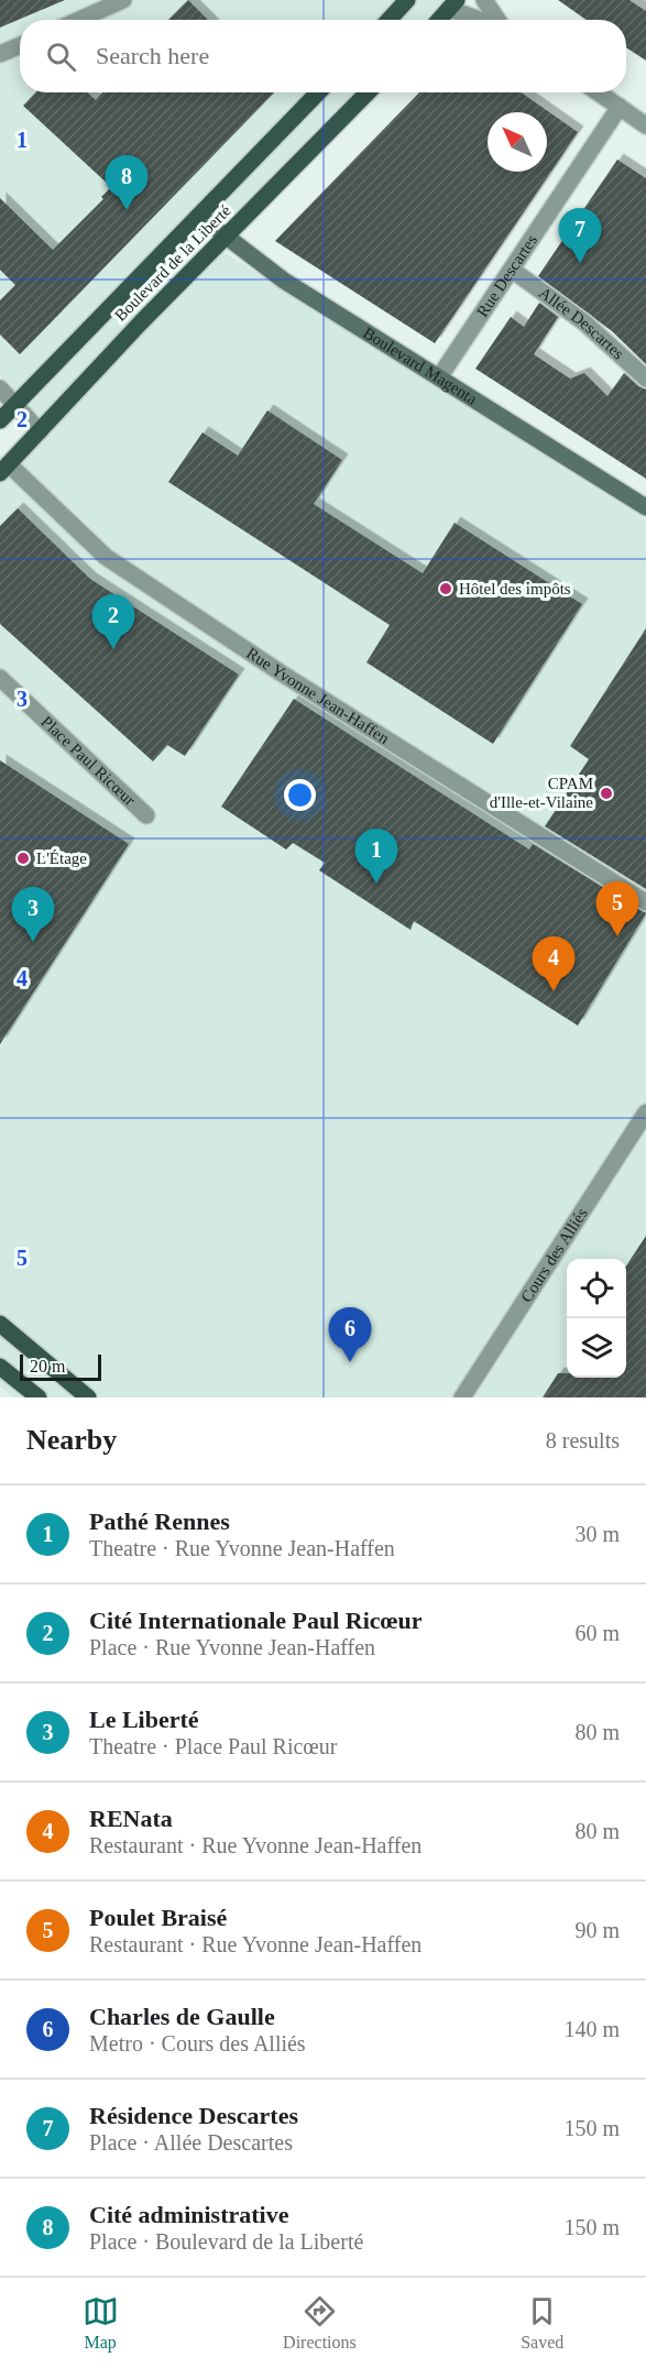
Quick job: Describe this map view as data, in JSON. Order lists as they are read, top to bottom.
{
  "streets": {
    "main road": ["Boulevard de la Liberté", "Boulevard Magenta"],
    "street": [
      "Rue Descartes",
      "Allée Descartes",
      "Rue Yvonne Jean-Haffen",
      "Place Paul Ricœur",
      "Cours des Alliés"
    ]
  },
  "crossings": [
    ["Boulevard de la Liberté", "Boulevard Magenta"],
    ["Boulevard de la Liberté", "Rue Yvonne Jean-Haffen"],
    ["Rue Descartes", "Allée Descartes"],
    ["Rue Descartes", "Boulevard Magenta"]
  ],
  "places": ["Hôtel des impôts", "CPAM d'Ille-et-Vilaine", "L'Étage"],
  "scale_bar": "20 m",
  "north": "top left",
  "page": {
    "search": "Search here",
    "pins": [
      "8",
      "7",
      "2",
      "1",
      "5",
      "3",
      "4",
      "6"
    ],
    "scale": "20 m",
    "heading": ["Nearby", "8 results"],
    "list": [
      {
        "mark": "1",
        "name": "Pathé Rennes",
        "note": "Theatre · Rue Yvonne Jean-Haffen",
        "value": "30 m"
      },
      {
        "mark": "2",
        "name": "Cité Internationale Paul Ricœur",
        "note": "Place · Rue Yvonne Jean-Haffen",
        "value": "60 m"
      },
      {
        "mark": "3",
        "name": "Le Liberté",
        "note": "Theatre · Place Paul Ricœur",
        "value": "80 m"
      },
      {
        "mark": "4",
        "name": "RENata",
        "note": "Restaurant · Rue Yvonne Jean-Haffen",
        "value": "80 m"
      },
      {
        "mark": "5",
        "name": "Poulet Braisé",
        "note": "Restaurant · Rue Yvonne Jean-Haffen",
        "value": "90 m"
      },
      {
        "mark": "6",
        "name": "Charles de Gaulle",
        "note": "Metro · Cours des Alliés",
        "value": "140 m"
      },
      {
        "mark": "7",
        "name": "Résidence Descartes",
        "note": "Place · Allée Descartes",
        "value": "150 m"
      },
      {
        "mark": "8",
        "name": "Cité administrative",
        "note": "Place · Boulevard de la Liberté",
        "value": "150 m"
      }
    ],
    "nav": ["Map", "Directions", "Saved"]
  },
  "grid": {
    "rows": [
      "1",
      "2",
      "3",
      "4",
      "5"
    ]
  }
}
